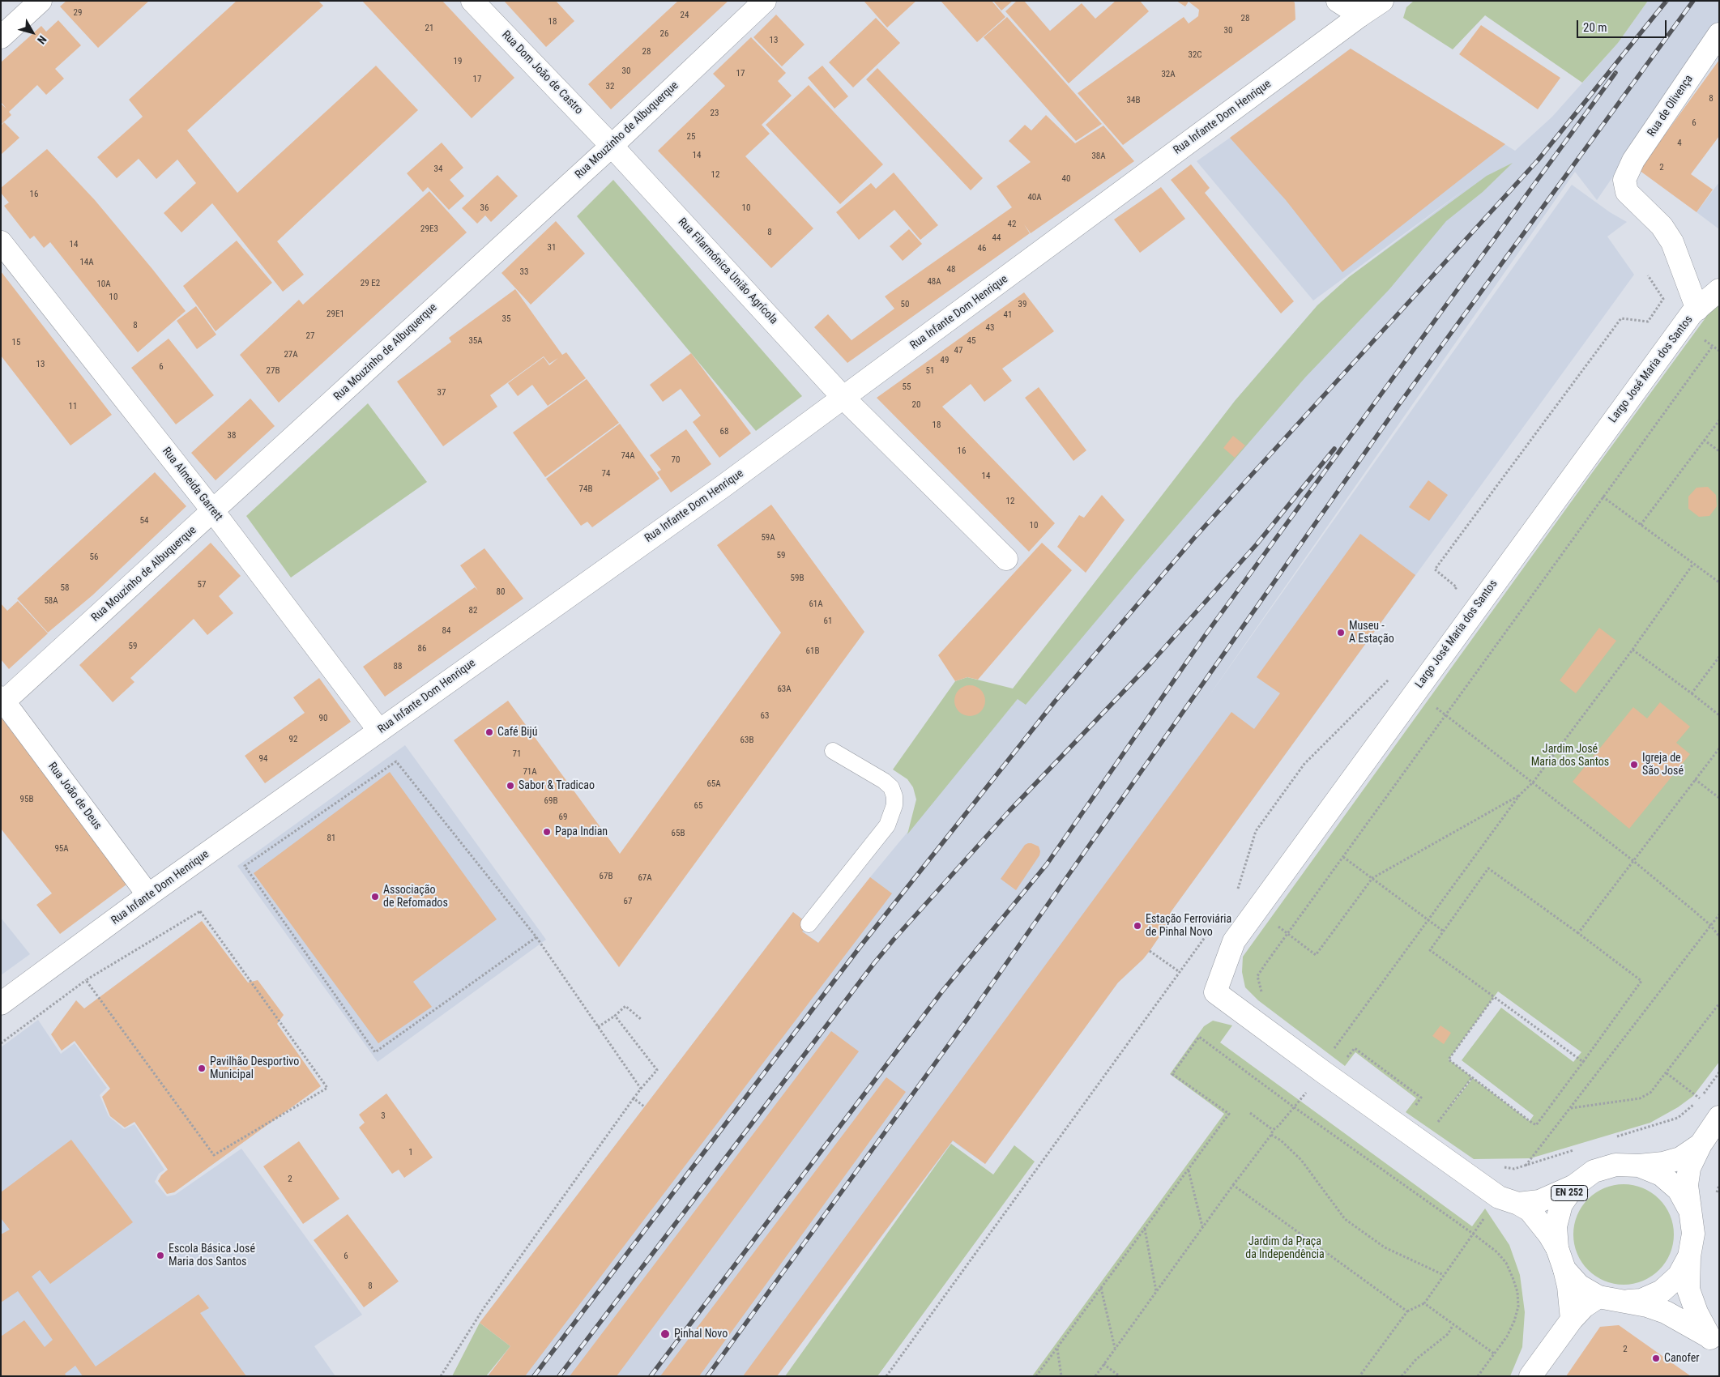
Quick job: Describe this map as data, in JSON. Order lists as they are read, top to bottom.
{
  "streets": {
    "street": [
      "Rua Dom João de Castro",
      "Rua de Olivença",
      "Rua Infante Dom Henrique",
      "Rua Mouzinho de Albuquerque",
      "Rua Filarmónica União Agrícola",
      "Largo José Maria dos Santos",
      "Rua Almeida Garrett",
      "Rua João de Deus",
      "EN 252"
    ]
  },
  "crossings": [
    ["Rua Dom João de Castro", "Rua Mouzinho de Albuquerque"],
    ["Rua Dom João de Castro", "Rua Filarmónica União Agrícola"],
    ["Rua de Olivença", "Largo José Maria dos Santos"],
    ["Rua Infante Dom Henrique", "Rua Filarmónica União Agrícola"],
    ["Rua Infante Dom Henrique", "Rua Almeida Garrett"],
    ["Rua Infante Dom Henrique", "Rua João de Deus"],
    ["Rua Mouzinho de Albuquerque", "Rua Filarmónica União Agrícola"],
    ["Rua Mouzinho de Albuquerque", "Rua Almeida Garrett"],
    ["Rua Mouzinho de Albuquerque", "Rua João de Deus"]
  ],
  "parks": ["Jardim José Maria dos Santos", "Jardim da Praça da Independência"],
  "places": [
    "Museu - A Estação",
    "Café Bijú",
    "Igreja de São José",
    "Sabor & Tradicao",
    "Papa Indian",
    "Associação de Refomados",
    "Estação Ferroviária de Pinhal Novo",
    "Pavilhão Desportivo Municipal",
    "Escola Básica José Maria dos Santos",
    "Pinhal Novo",
    "Canofer"
  ],
  "house_numbers": [
    "29",
    "24",
    "28",
    "18",
    "21",
    "30",
    "26",
    "13",
    "28",
    "32C",
    "19",
    "30",
    "17",
    "32A",
    "17",
    "32",
    "8",
    "34B",
    "23",
    "6",
    "25",
    "4",
    "14",
    "38A",
    "2",
    "34",
    "12",
    "40",
    "16",
    "40A",
    "36",
    "10",
    "42",
    "29E3",
    "8",
    "44",
    "14",
    "31",
    "46",
    "14A",
    "48",
    "33",
    "48A",
    "29 E2",
    "10A",
    "10",
    "50",
    "39",
    "29E1",
    "41",
    "35",
    "8",
    "43",
    "27",
    "35A",
    "45",
    "15",
    "47",
    "27A",
    "49",
    "13",
    "6",
    "27B",
    "51",
    "55",
    "37",
    "20",
    "11",
    "18",
    "68",
    "38",
    "16",
    "74A",
    "70",
    "74",
    "14",
    "74B",
    "12",
    "54",
    "10",
    "59A",
    "59",
    "56",
    "59B",
    "57",
    "58",
    "80",
    "58A",
    "61A",
    "82",
    "61",
    "84",
    "59",
    "86",
    "61B",
    "88",
    "63A",
    "63",
    "90",
    "92",
    "63B",
    "71",
    "94",
    "71A",
    "65A",
    "95B",
    "69B",
    "65",
    "69",
    "65B",
    "81",
    "95A",
    "67B",
    "67A",
    "67",
    "3",
    "1",
    "2",
    "6",
    "8",
    "2"
  ],
  "scale_bar": "20 m",
  "north": "bottom right"
}
